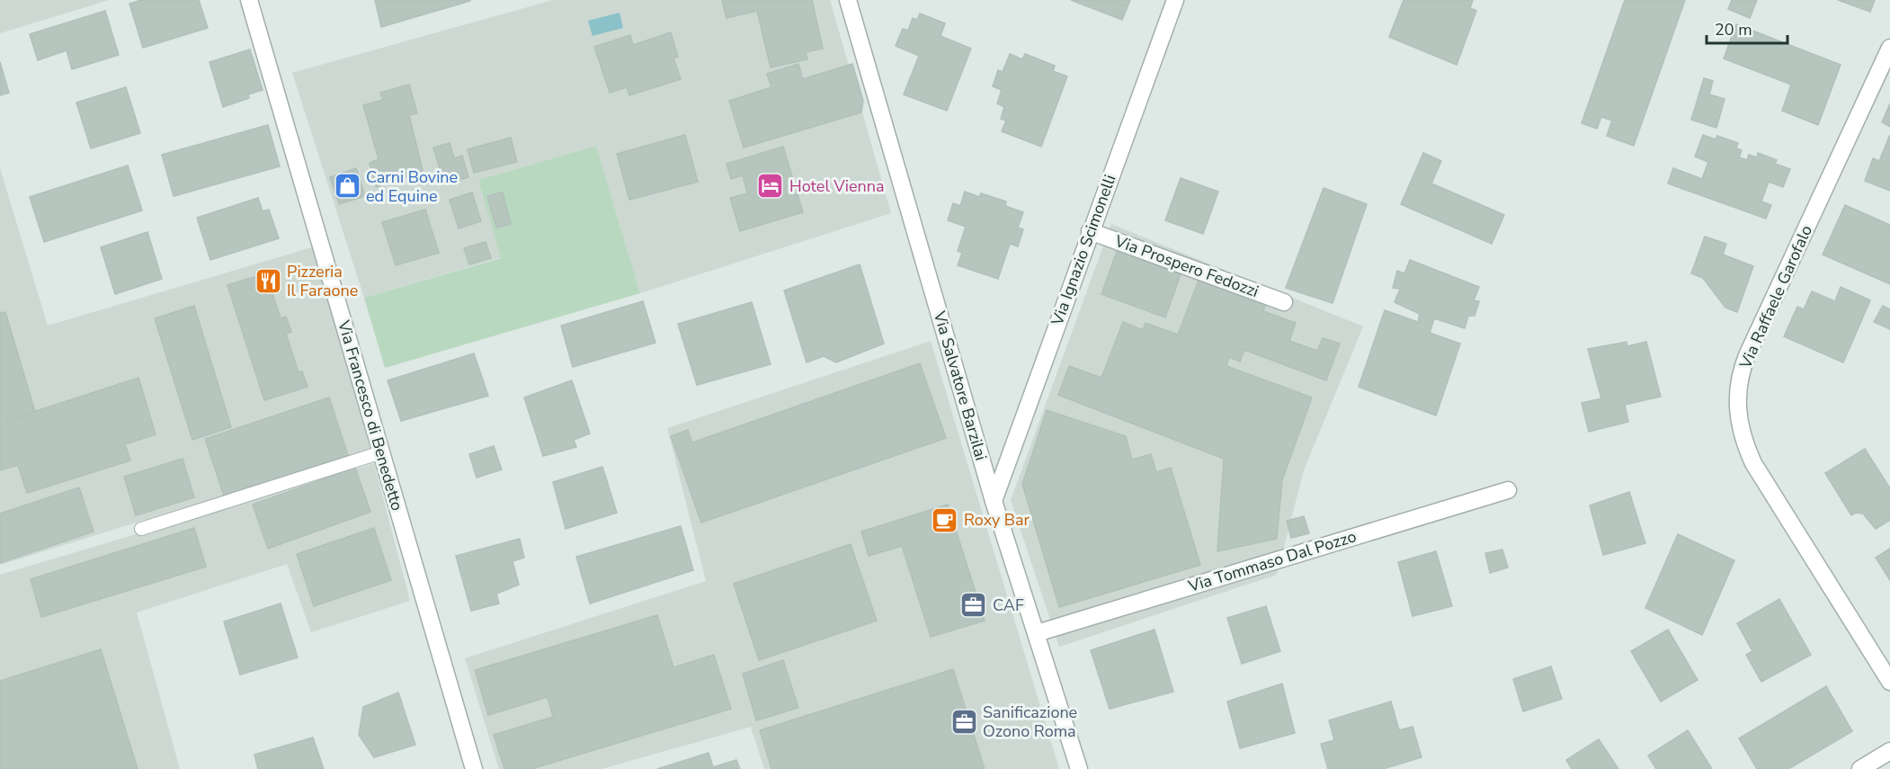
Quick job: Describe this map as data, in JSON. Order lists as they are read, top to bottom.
{
  "streets": {
    "street": [
      "Via Ignazio Scimonelli",
      "Via Prospero Fedozzi",
      "Via Raffaele Garofalo",
      "Via Salvatore Barzilai",
      "Via Francesco di Benedetto",
      "Via Tommaso Dal Pozzo"
    ]
  },
  "crossings": [
    ["Via Ignazio Scimonelli", "Via Prospero Fedozzi"],
    ["Via Ignazio Scimonelli", "Via Salvatore Barzilai"],
    ["Via Salvatore Barzilai", "Via Tommaso Dal Pozzo"]
  ],
  "places": {
    "shop": ["Carni Bovine ed Equine"],
    "hotel": ["Hotel Vienna"],
    "restaurant": ["Pizzeria Il Faraone"],
    "cafe": ["Roxy Bar"],
    "office": ["CAF", "Sanificazione Ozono Roma"]
  },
  "scale_bar": "20 m"
}
